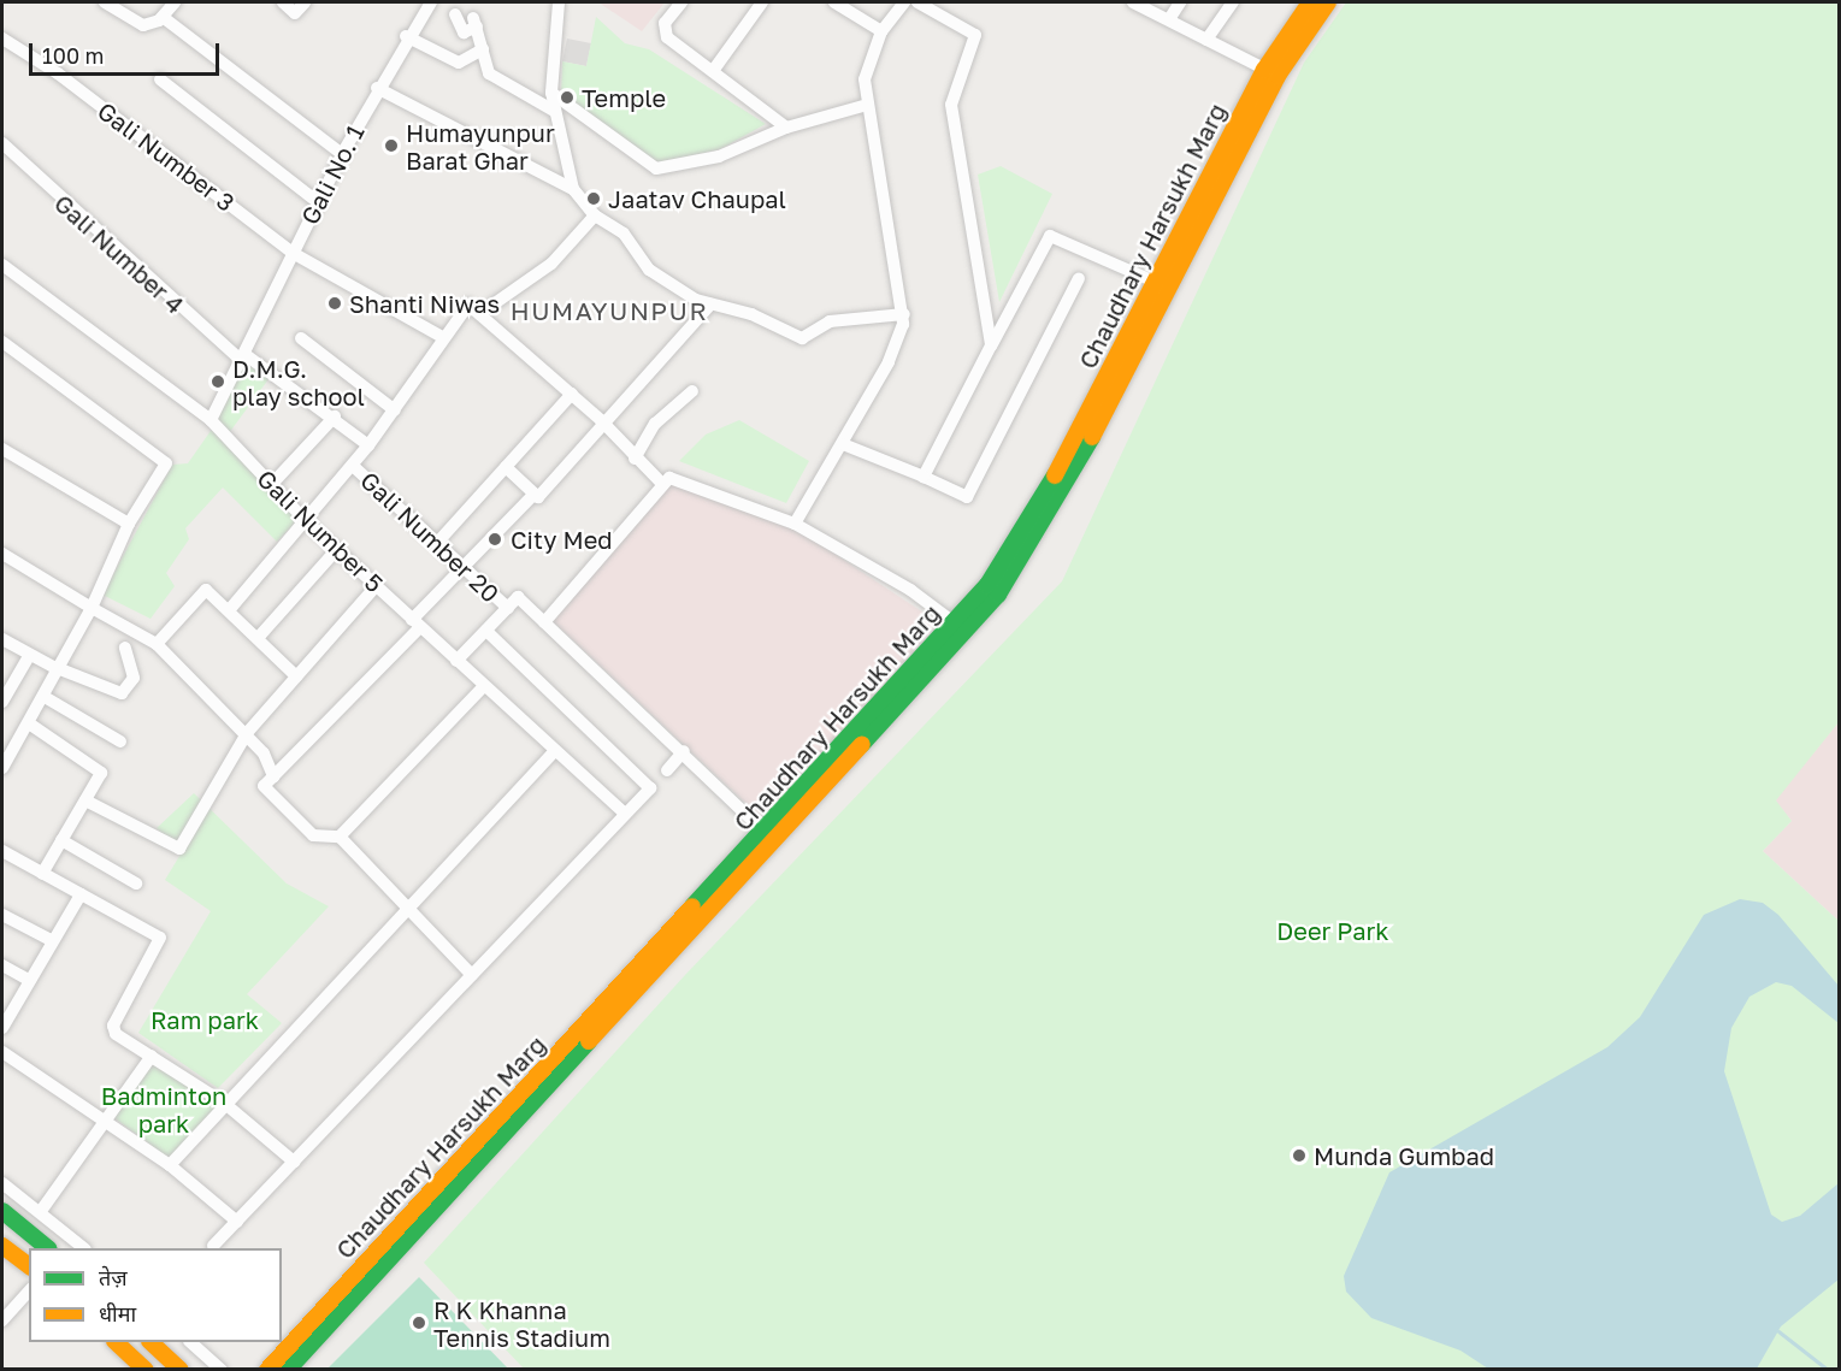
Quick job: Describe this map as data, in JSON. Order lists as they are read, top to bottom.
{
  "streets": {
    "street": [
      "Gali Number 3",
      "Gali No. 1",
      "Chaudhary Harsukh Marg",
      "Gali Number 4",
      "Gali Number 5",
      "Gali Number 20"
    ]
  },
  "crossings": [
    ["Gali Number 3", "Gali No. 1"],
    ["Gali No. 1", "Gali Number 4"],
    ["Gali No. 1", "Gali Number 5"]
  ],
  "districts": ["HUMAYUNPUR"],
  "parks": ["Deer Park", "Ram park", "Badminton park"],
  "places": [
    "Temple",
    "Humayunpur Barat Ghar",
    "Jaatav Chaupal",
    "Shanti Niwas",
    "D.M.G. play school",
    "City Med",
    "Munda Gumbad",
    "R K Khanna Tennis Stadium"
  ],
  "legend": ["तेज़", "धीमा"],
  "scale_bar": "100 m"
}
